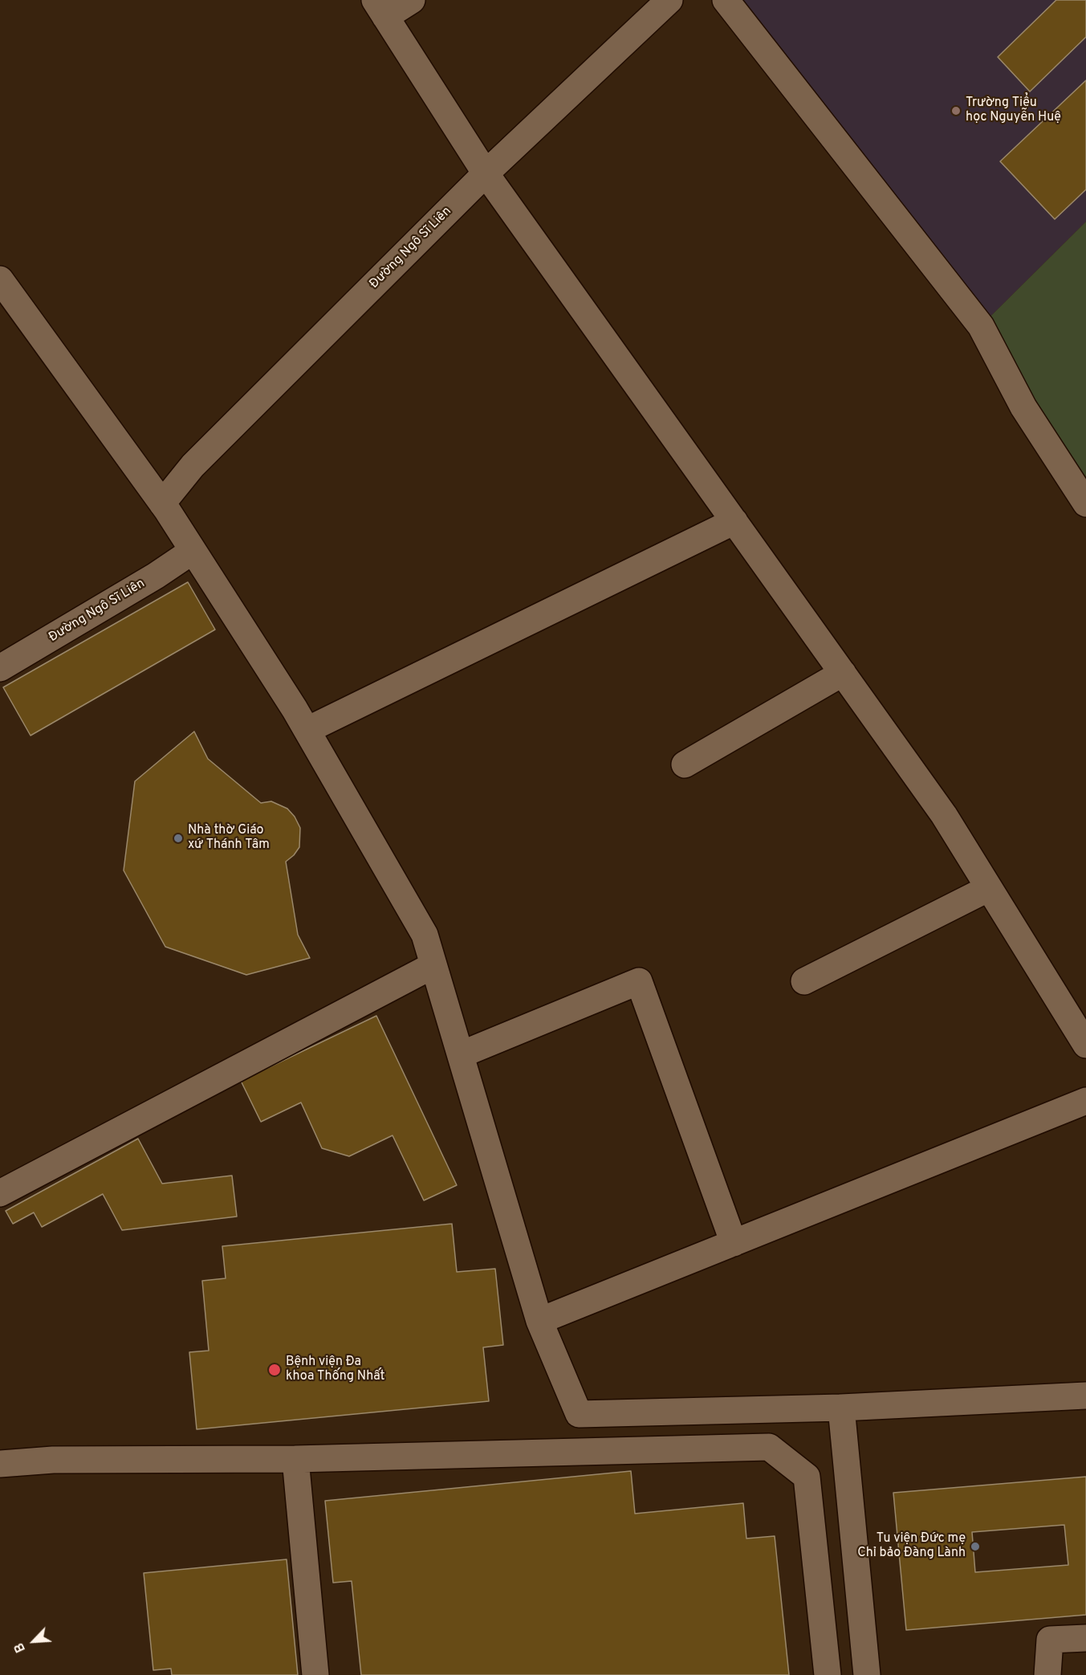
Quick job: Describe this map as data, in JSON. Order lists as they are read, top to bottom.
{
  "streets": {
    "street": ["Đường Ngô Sĩ Liên"]
  },
  "places": [
    "Trường Tiểu học Nguyễn Huệ",
    "Nhà thờ Giáo xứ Thánh Tâm",
    "Bệnh viện Đa khoa Thống Nhất",
    "Tu viện Đức mẹ Chỉ bảo Đàng Lành"
  ],
  "north": "bottom left"
}
